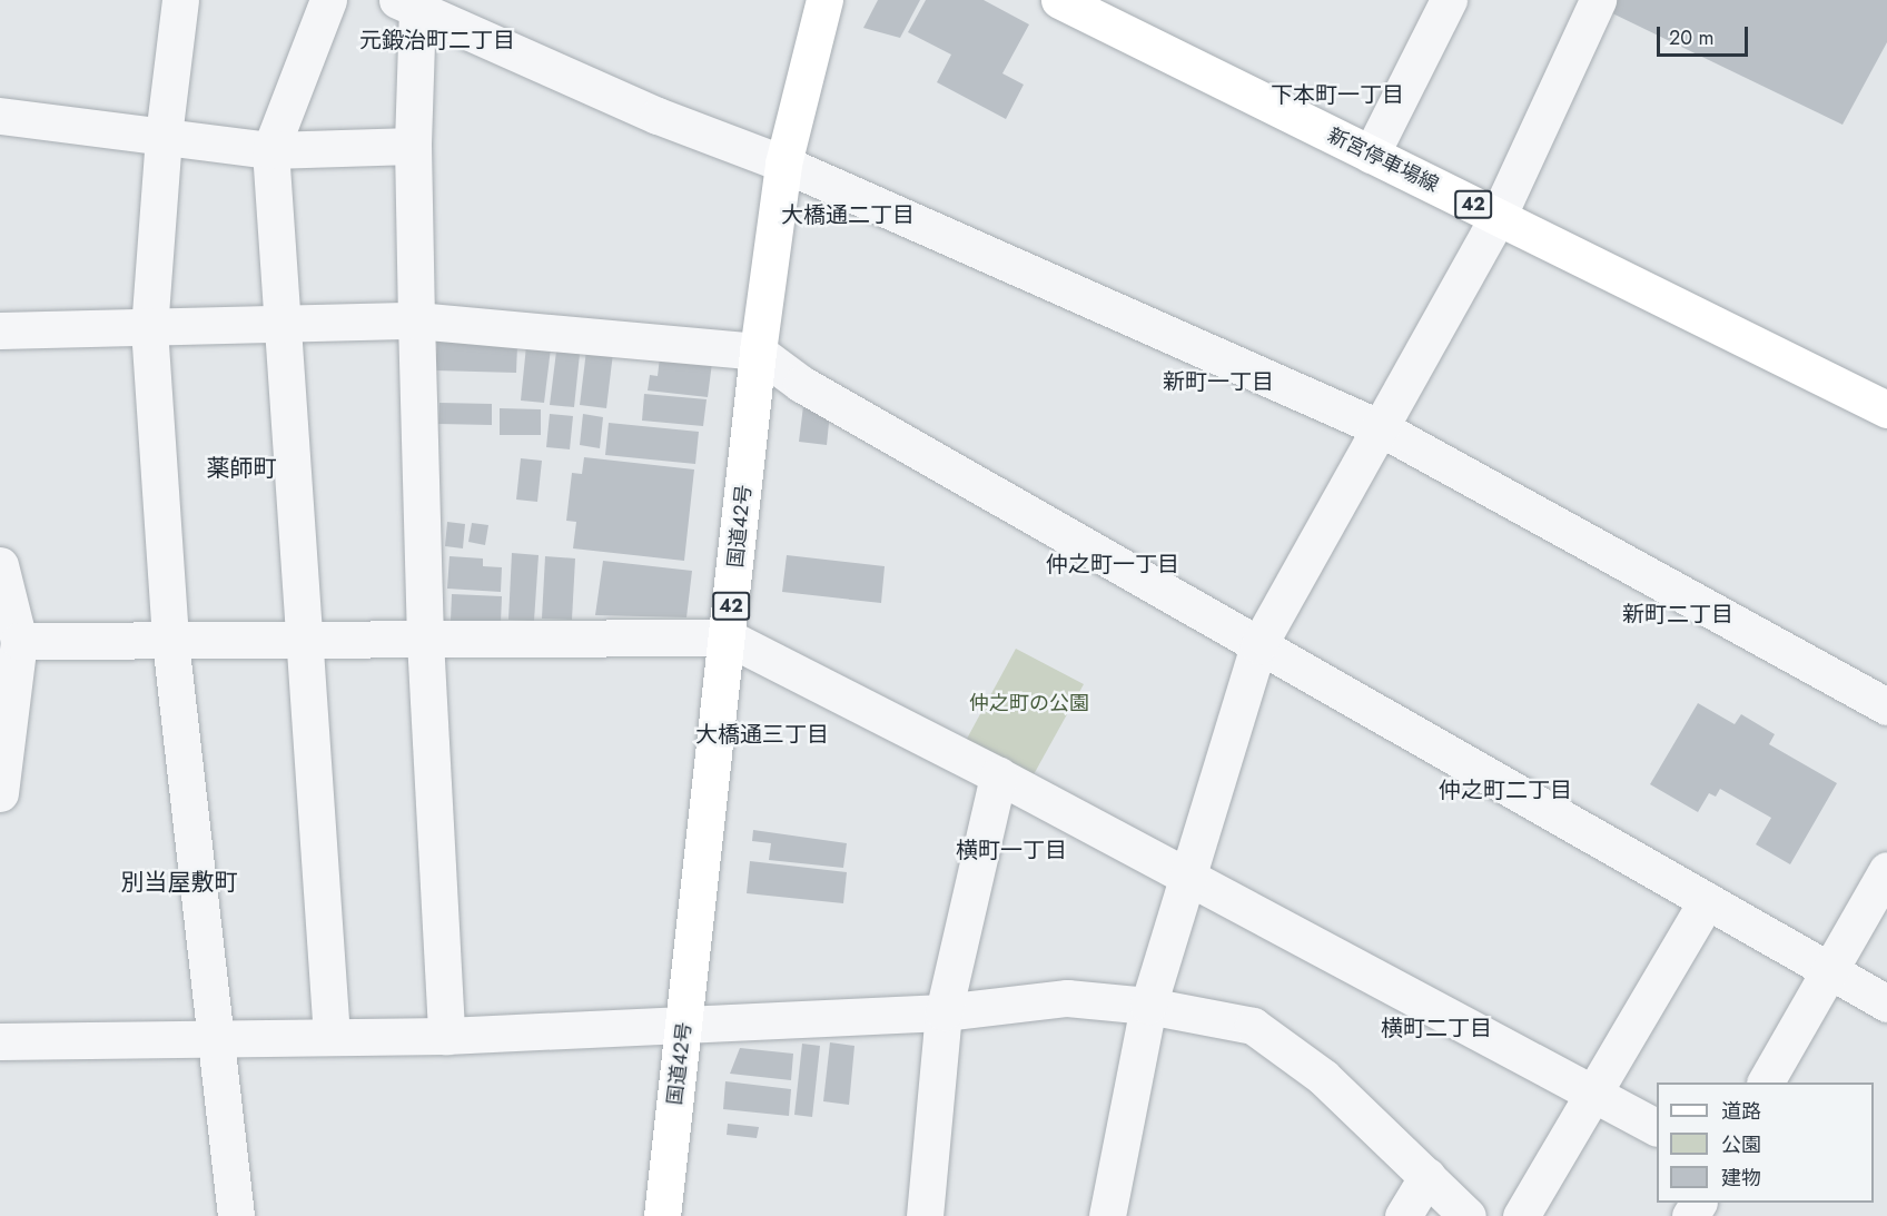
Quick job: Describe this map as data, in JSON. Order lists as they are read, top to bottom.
{
  "streets": {
    "main road": ["新宮停車場線", "42", "国道42号"]
  },
  "districts": [
    "元鍛治町二丁目",
    "下本町一丁目",
    "大橋通二丁目",
    "新町一丁目",
    "薬師町",
    "仲之町一丁目",
    "新町二丁目",
    "大橋通三丁目",
    "仲之町二丁目",
    "横町一丁目",
    "別当屋敷町",
    "横町二丁目"
  ],
  "parks": ["仲之町の公園"],
  "legend": ["道路", "公園", "建物"],
  "scale_bar": "20 m"
}
